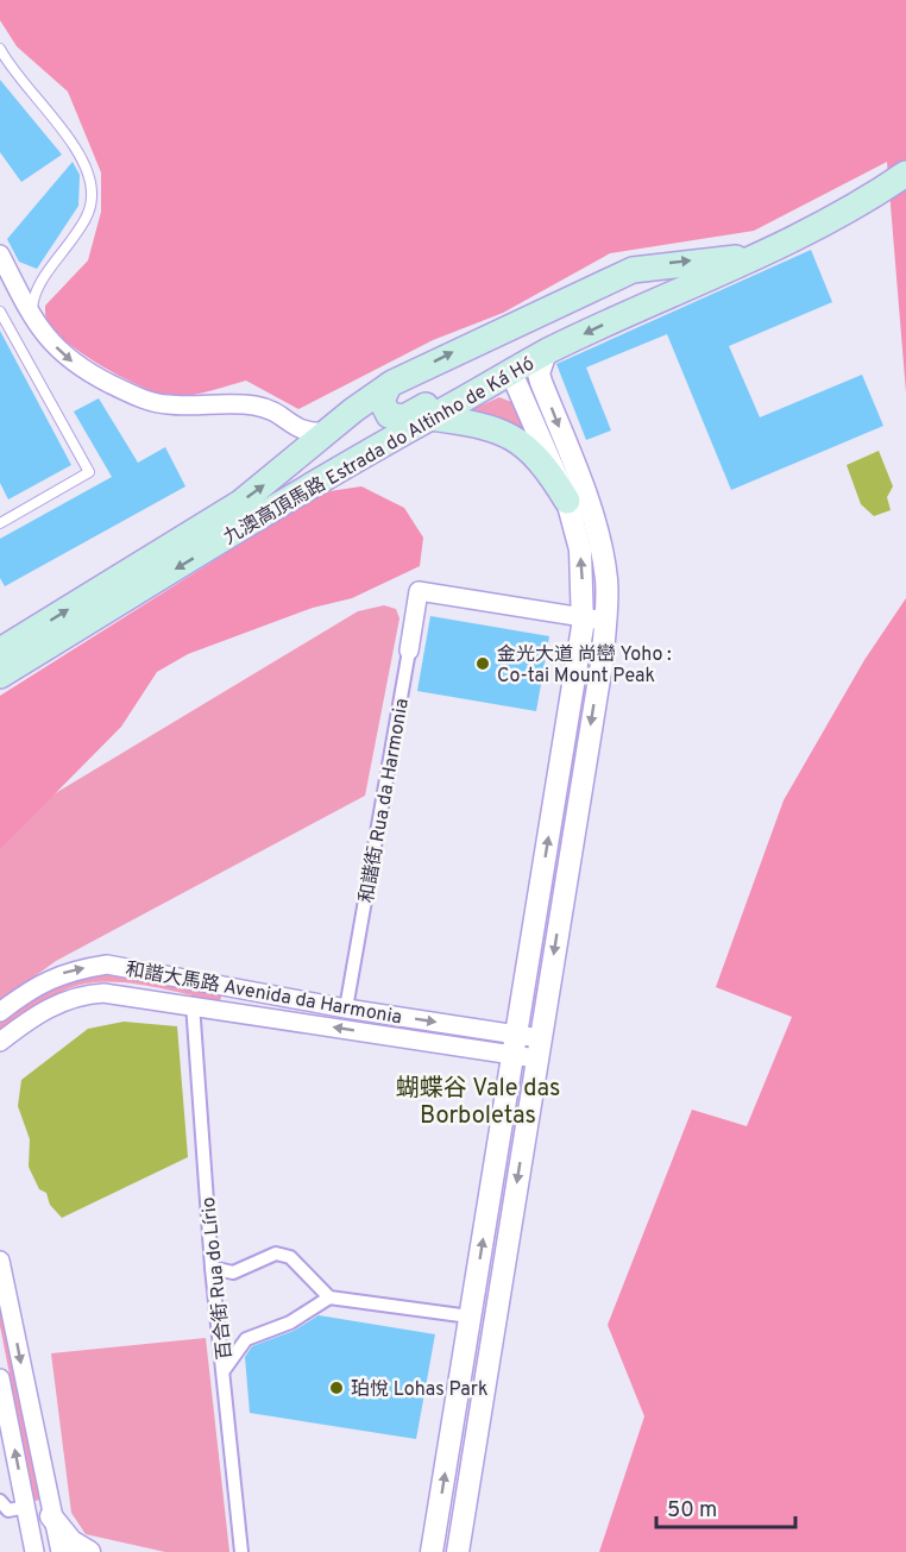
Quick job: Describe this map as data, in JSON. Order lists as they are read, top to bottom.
{
  "streets": {
    "main road": ["九澳高頂馬路 Estrada do Altinho de Ká Hó"],
    "street": ["和諧街 Rua da Harmonia", "和諧大馬路 Avenida da Harmonia", "百合街 Rua do Lírio"]
  },
  "crossings": [
    ["和諧街 Rua da Harmonia", "和諧大馬路 Avenida da Harmonia"],
    ["和諧大馬路 Avenida da Harmonia", "百合街 Rua do Lírio"]
  ],
  "districts": ["蝴蝶谷 Vale das Borboletas"],
  "places": ["金光大道 尚巒 Yoho : Co-tai Mount Peak", "珀悅 Lohas Park"],
  "scale_bar": "50 m"
}
